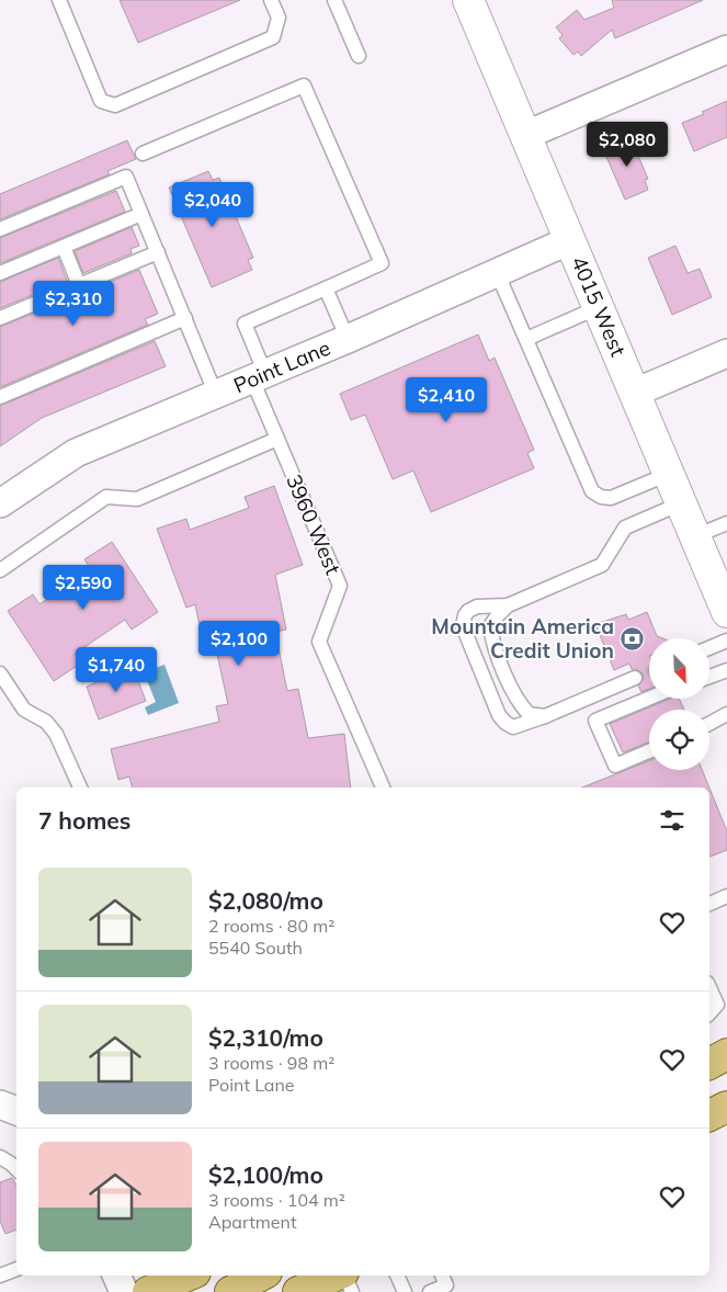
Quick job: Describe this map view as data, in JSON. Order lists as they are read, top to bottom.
{
  "streets": {
    "street": ["4015 West", "Point Lane"],
    "lane": ["3960 West"]
  },
  "crossings": [
    ["4015 West", "Point Lane"],
    ["Point Lane", "3960 West"]
  ],
  "places": {
    "bank": ["Mountain America Credit Union"]
  },
  "north": "bottom right",
  "page": {
    "price": [
      "$2,080",
      "$2,040",
      "$2,310",
      "$2,410",
      "$2,590",
      "$2,100",
      "$1,740"
    ],
    "heading": "7 homes",
    "list": [
      {
        "name": "$2,080/mo",
        "note": "2 rooms · 80 m² · 5540 South"
      },
      {
        "name": "$2,310/mo",
        "note": "3 rooms · 98 m² · Point Lane"
      },
      {
        "name": "$2,100/mo",
        "note": "3 rooms · 104 m² · Apartment"
      }
    ]
  }
}
